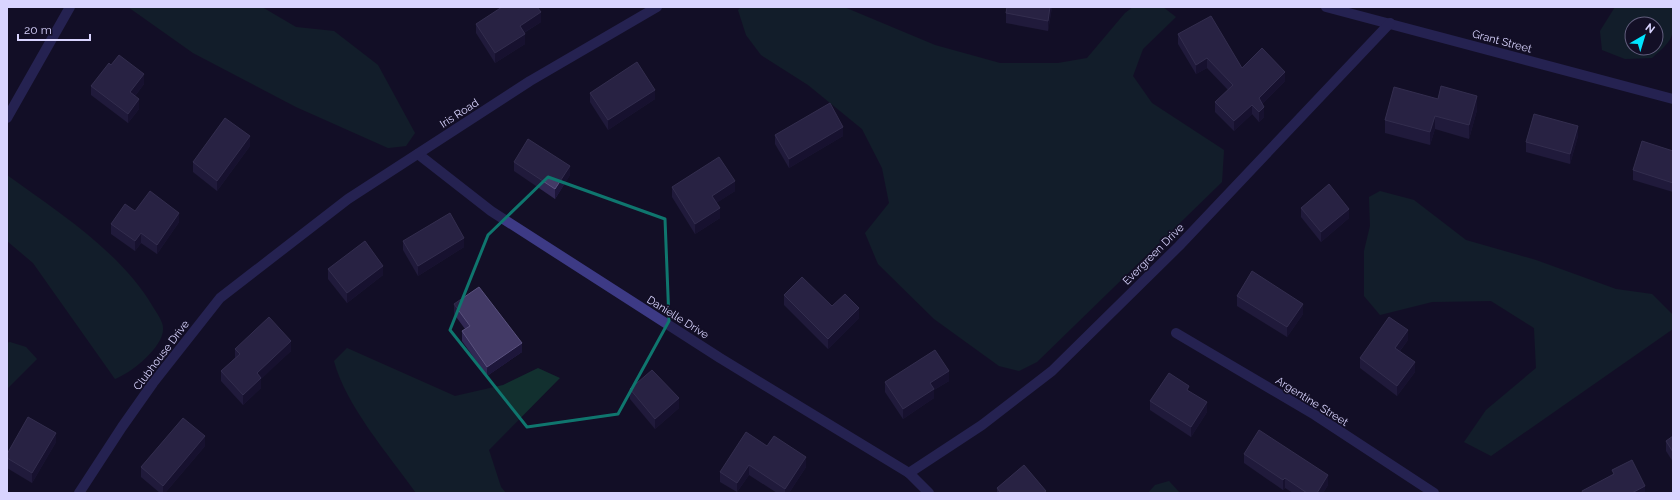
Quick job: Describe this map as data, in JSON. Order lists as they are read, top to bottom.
{
  "streets": {
    "street": [
      "Grant Street",
      "Iris Road",
      "Evergreen Drive",
      "Danielle Drive",
      "Clubhouse Drive",
      "Argentine Street"
    ]
  },
  "crossings": [
    ["Grant Street", "Evergreen Drive"],
    ["Iris Road", "Danielle Drive"],
    ["Iris Road", "Clubhouse Drive"],
    ["Evergreen Drive", "Danielle Drive"]
  ],
  "scale_bar": "20 m",
  "north": "top right"
}
